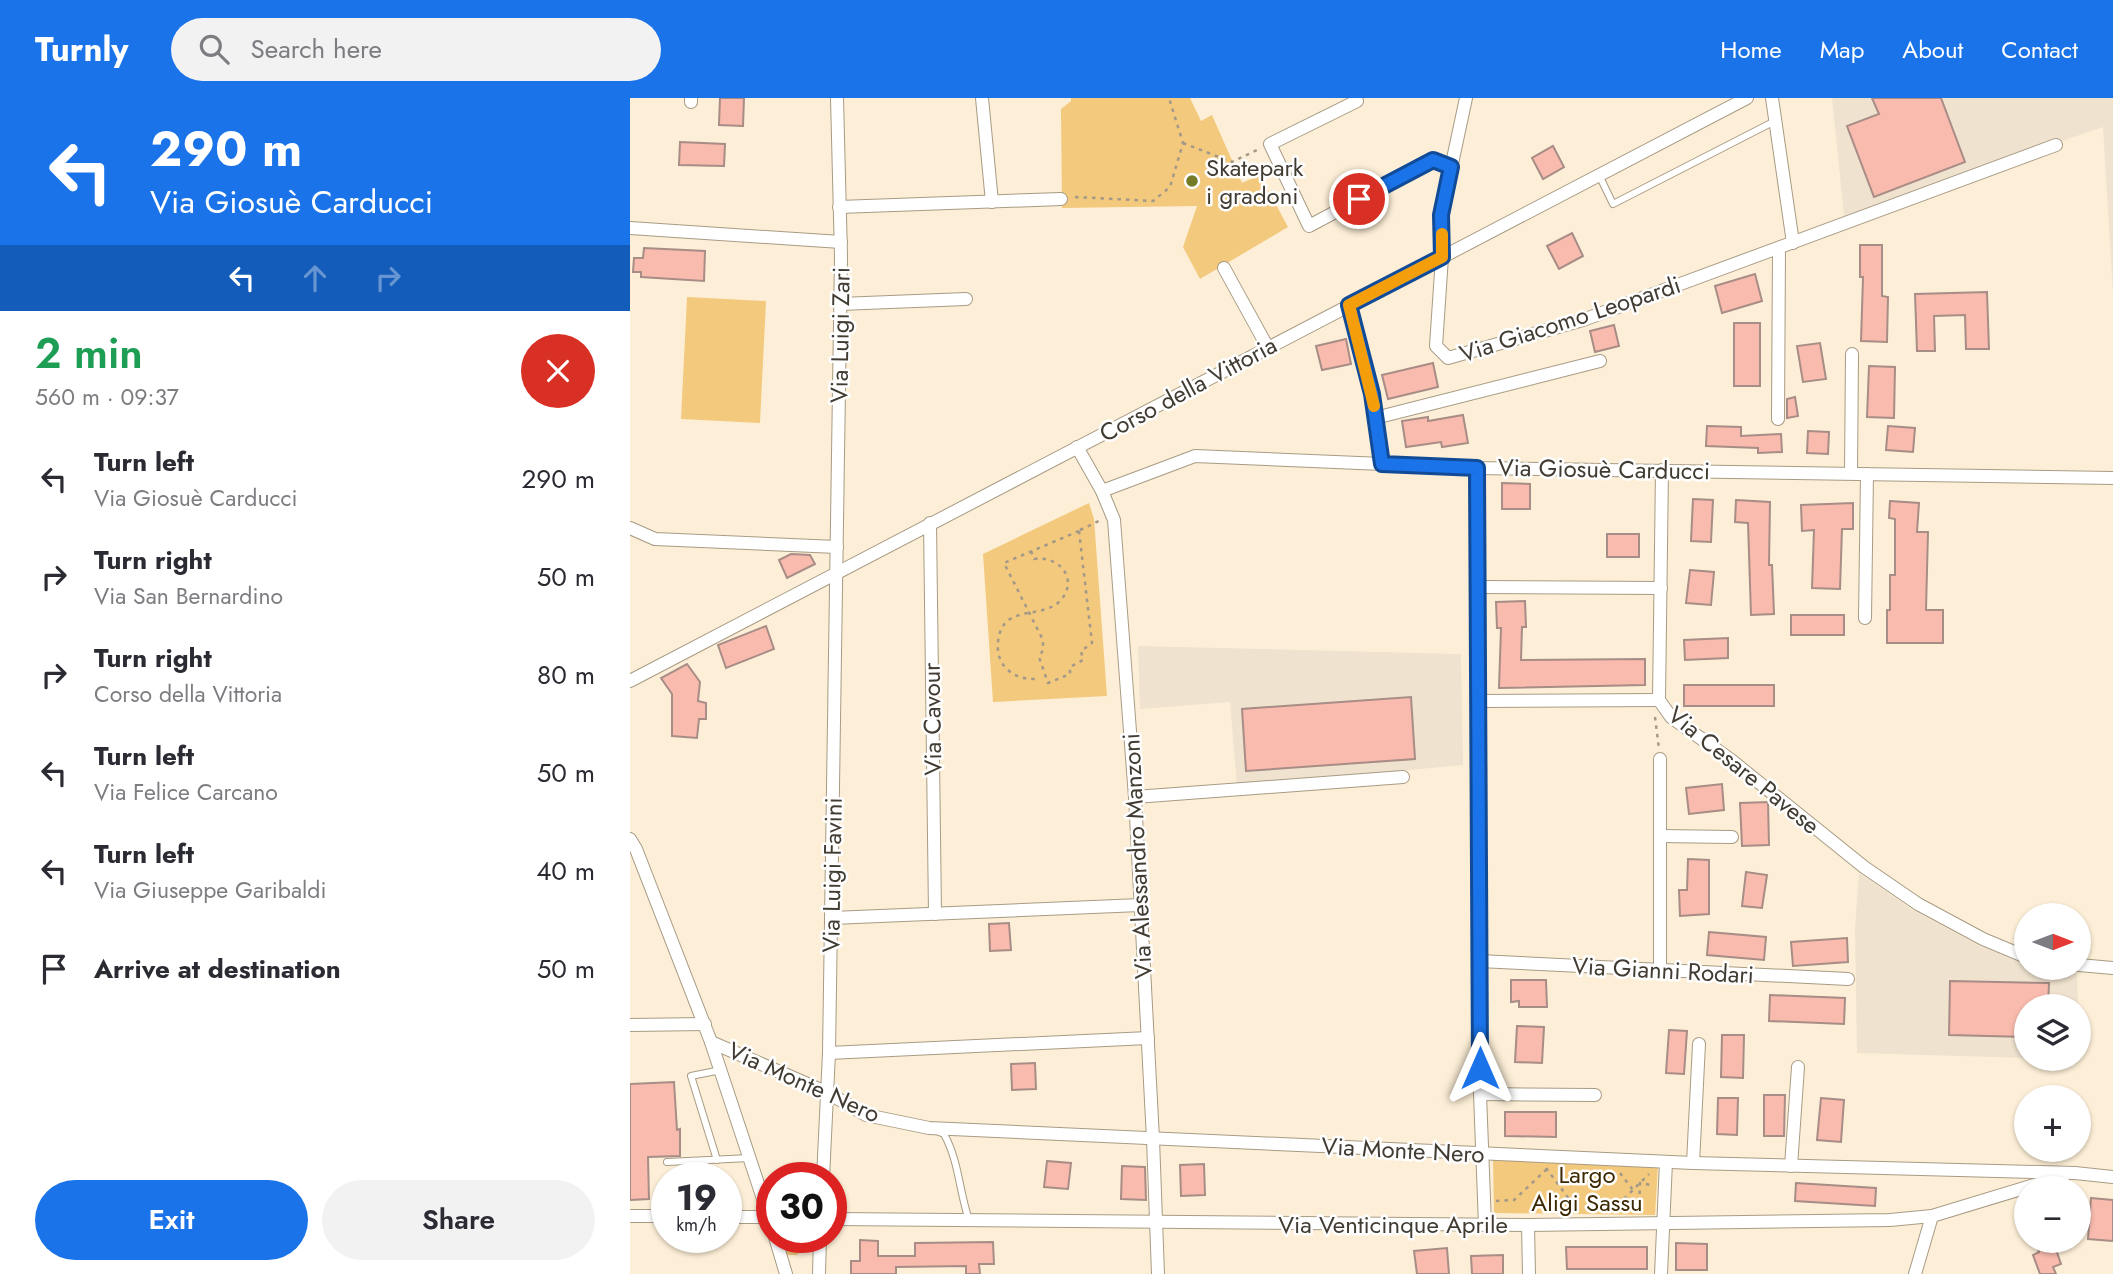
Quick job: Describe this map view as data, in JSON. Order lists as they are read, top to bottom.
{
  "streets": {
    "street": [
      "Via Giacomo Leopardi",
      "Via Luigi Zari",
      "Corso della Vittoria",
      "Via Giosuè Carducci",
      "Via Cavour",
      "Via Cesare Pavese",
      "Via Alessandro Manzoni",
      "Via Luigi Favini",
      "Via Gianni Rodari",
      "Via Monte Nero",
      "Via Venticinque Aprile"
    ]
  },
  "crossings": [
    ["Via Giacomo Leopardi", "Corso della Vittoria"],
    ["Via Luigi Zari", "Corso della Vittoria"],
    ["Via Luigi Zari", "Via Luigi Favini"],
    ["Corso della Vittoria", "Via Cavour"],
    ["Corso della Vittoria", "Via Alessandro Manzoni"],
    ["Corso della Vittoria", "Via Luigi Favini"],
    ["Via Giosuè Carducci", "Via Cesare Pavese"],
    ["Via Giosuè Carducci", "Via Alessandro Manzoni"],
    ["Via Alessandro Manzoni", "Via Monte Nero"],
    ["Via Alessandro Manzoni", "Via Venticinque Aprile"],
    ["Via Luigi Favini", "Via Monte Nero"],
    ["Via Monte Nero", "Via Venticinque Aprile"]
  ],
  "parks": ["Largo Aligi Sassu"],
  "places": ["Skatepark i gradoni"],
  "north": "right",
  "page": {
    "header": "Turnly",
    "search": "Search here",
    "nav": [
      "Home",
      "Map",
      "About",
      "Contact"
    ],
    "turn": ["290 m", "Via Giosuè Carducci"],
    "heading": ["2 min", "560 m · 09:37"],
    "list": [
      {
        "name": "Turn left",
        "note": "Via Giosuè Carducci",
        "value": "290 m"
      },
      {
        "name": "Turn right",
        "note": "Via San Bernardino",
        "value": "50 m"
      },
      {
        "name": "Turn right",
        "note": "Corso della Vittoria",
        "value": "80 m"
      },
      {
        "name": "Turn left",
        "note": "Via Felice Carcano",
        "value": "50 m"
      },
      {
        "name": "Turn left",
        "note": "Via Giuseppe Garibaldi",
        "value": "40 m"
      },
      {
        "name": "Arrive at destination",
        "value": "50 m"
      }
    ],
    "map_buttons": ["+", "−"],
    "speed": "19 km/h",
    "limit": "30",
    "buttons": ["Exit", "Share"]
  }
}
